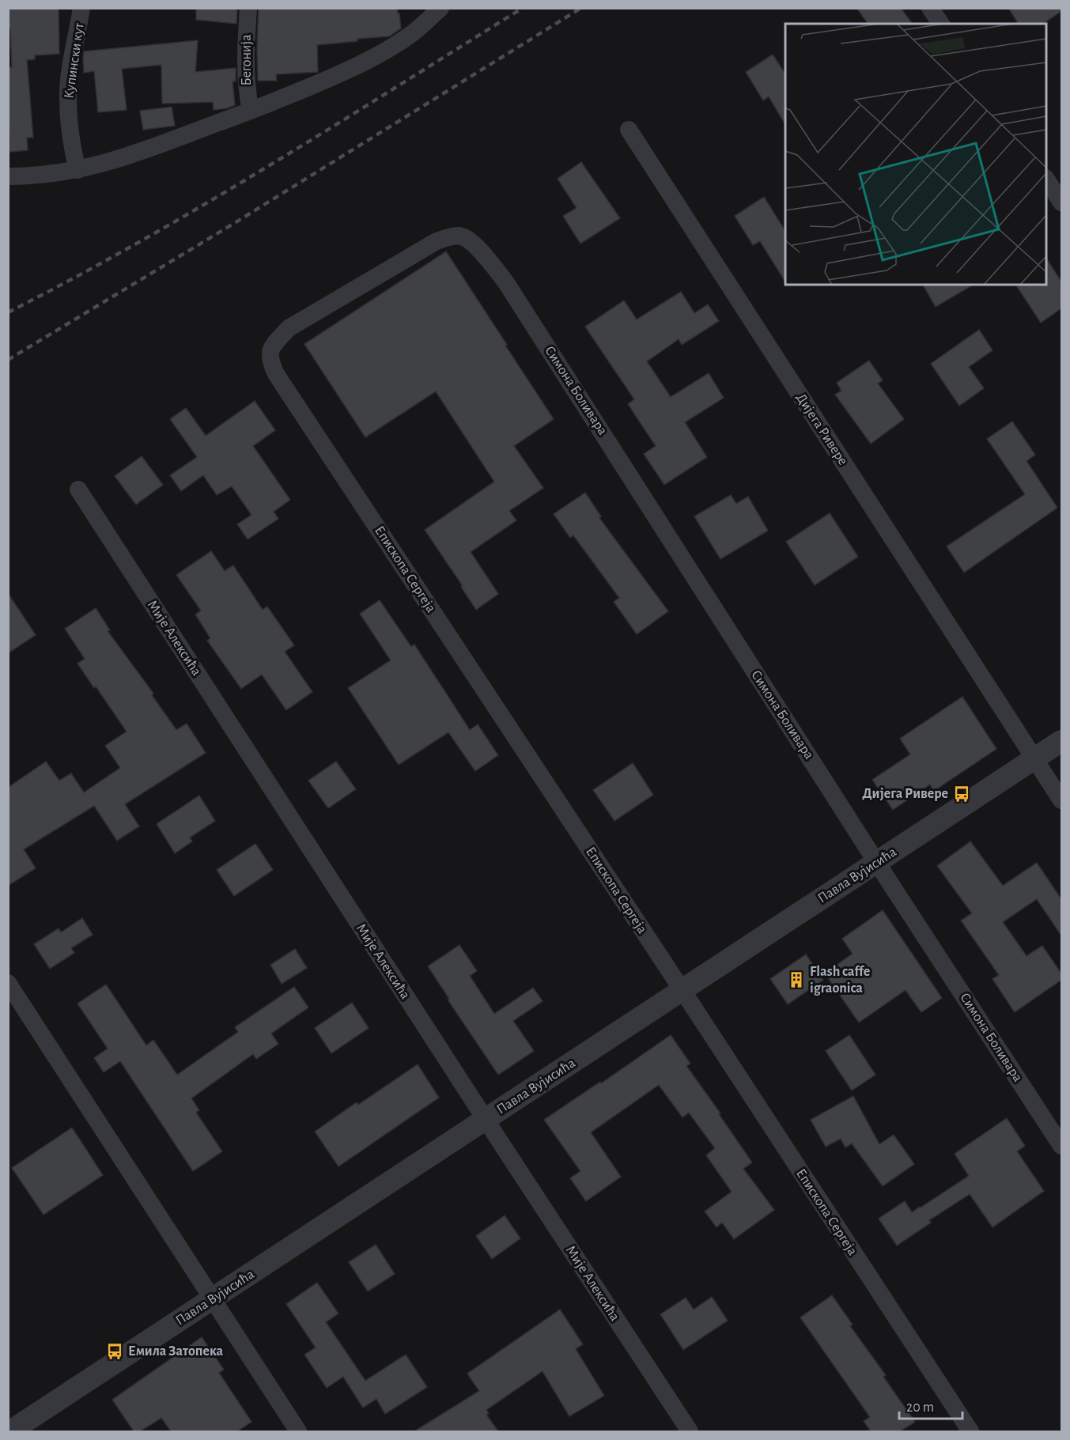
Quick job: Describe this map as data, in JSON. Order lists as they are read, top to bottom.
{
  "streets": {
    "street": [
      "Бегонија",
      "Купински кут",
      "Симона Боливара",
      "Дијега Ривере",
      "Епископа Сергеја",
      "Мије Алексића",
      "Павла Вујисића"
    ]
  },
  "crossings": [
    ["Симона Боливара", "Епископа Сергеја"],
    ["Симона Боливара", "Павла Вујисића"],
    ["Дијега Ривере", "Павла Вујисића"],
    ["Епископа Сергеја", "Павла Вујисића"],
    ["Мије Алексића", "Павла Вујисића"]
  ],
  "places": {
    "bus stop": ["Дијега Ривере", "Емила Затопека"],
    "building": ["Flash caffe igraonica"]
  },
  "scale_bar": "20 m"
}
